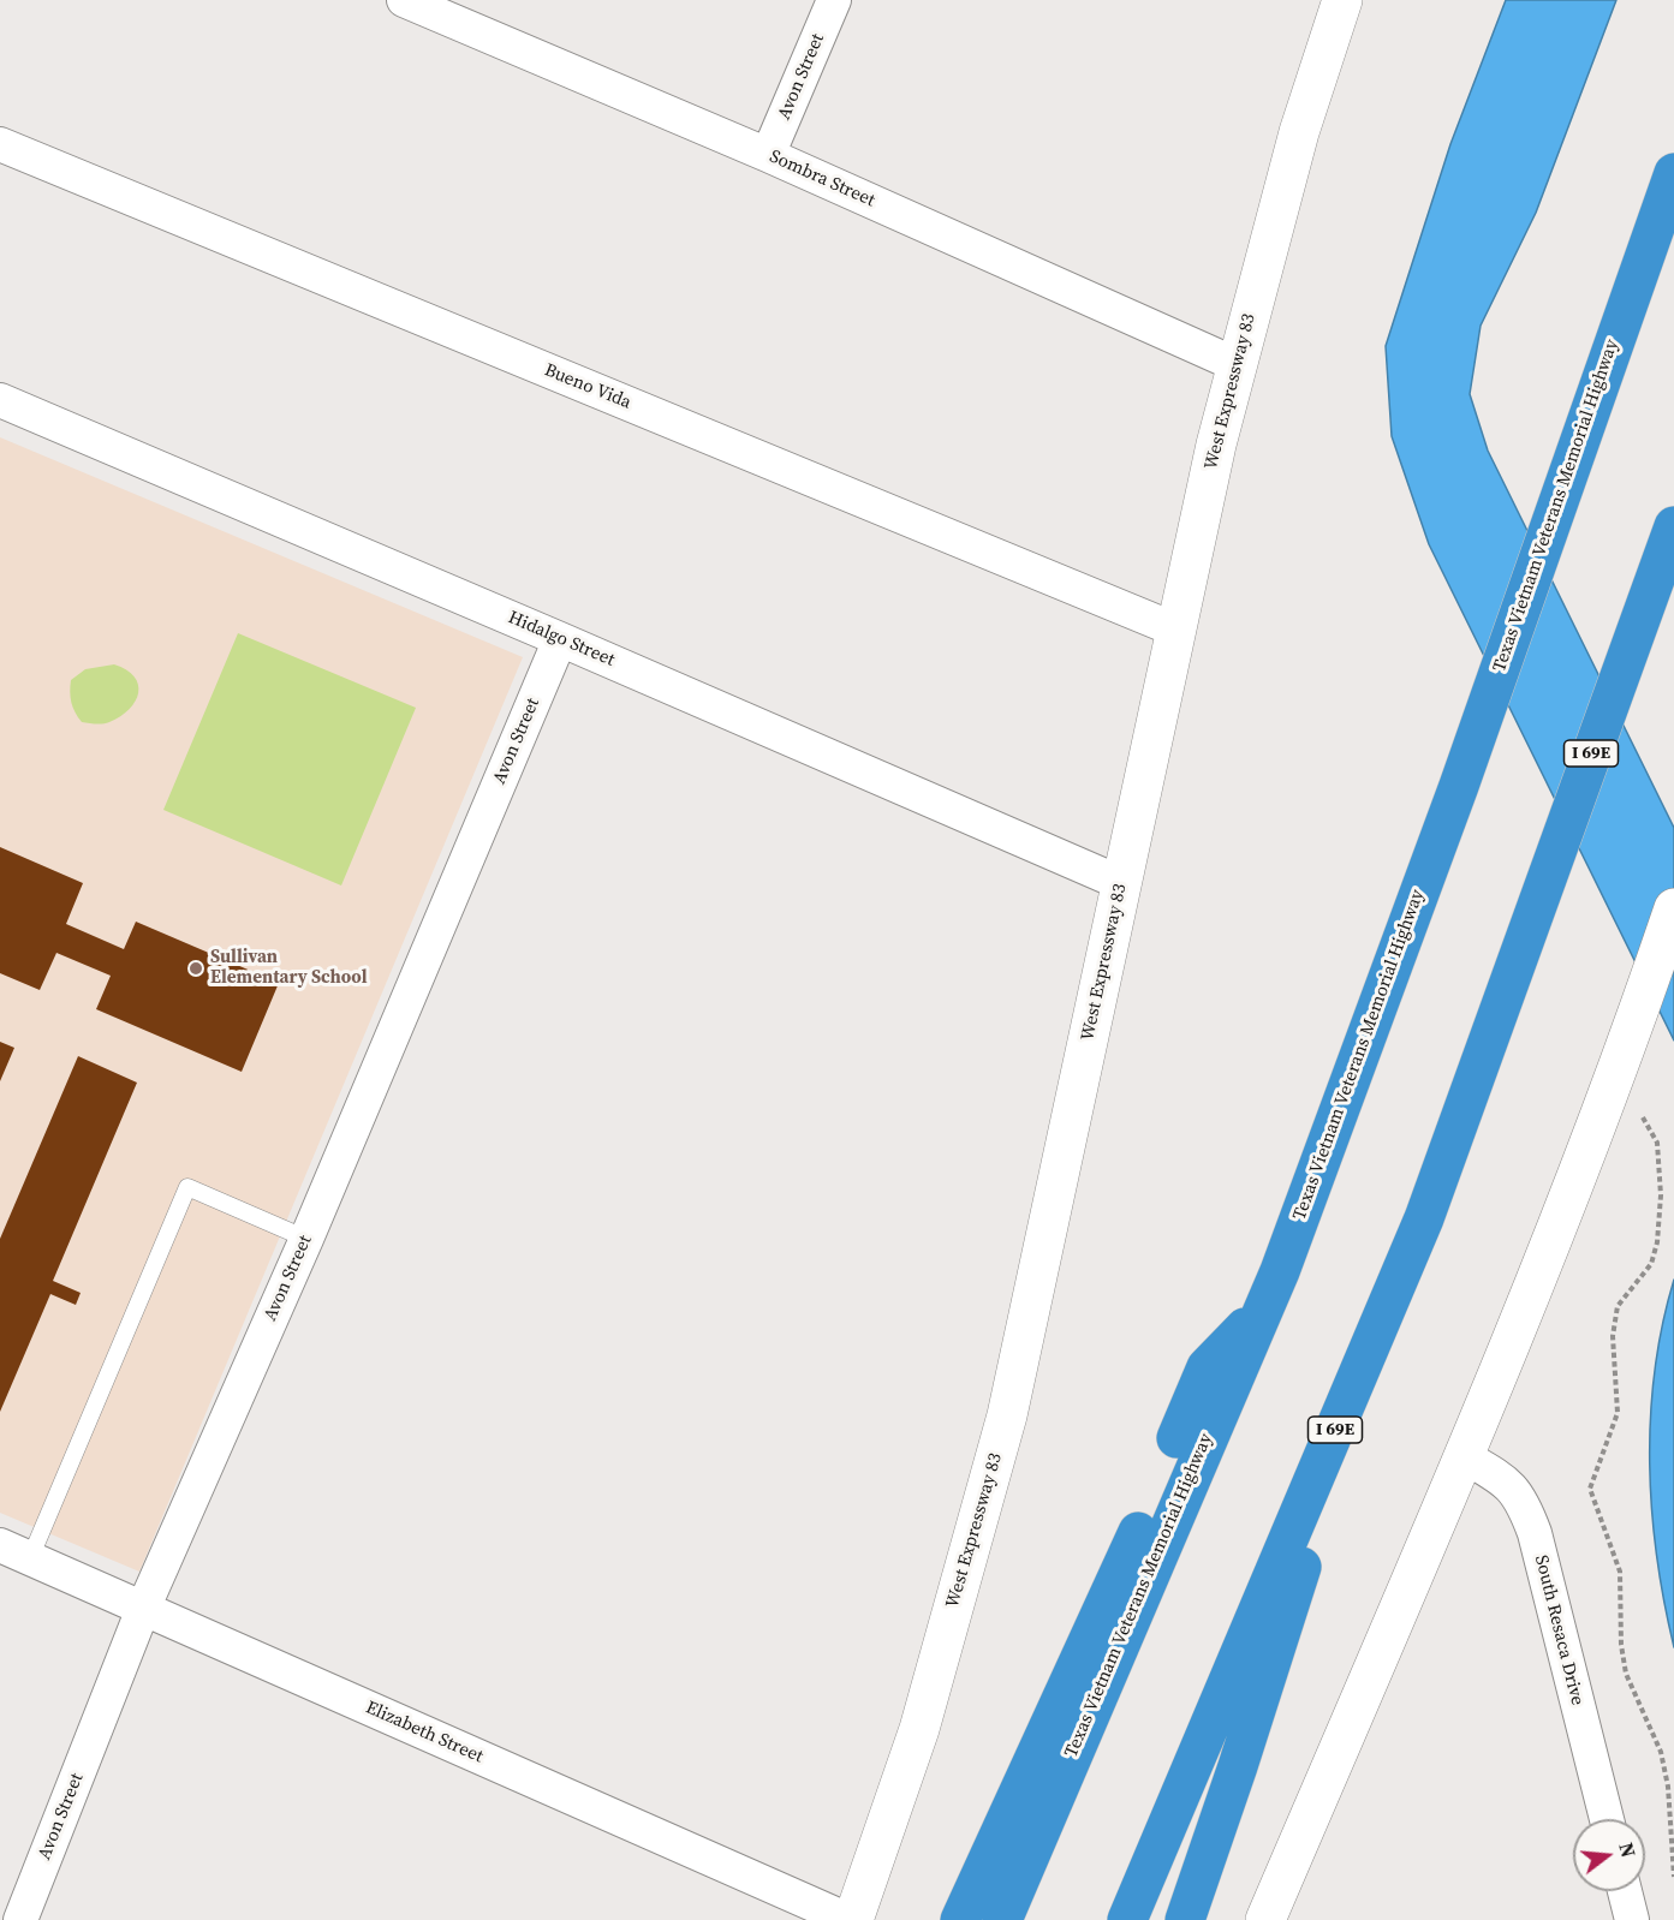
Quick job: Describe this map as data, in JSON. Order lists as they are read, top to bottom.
{
  "streets": {
    "highway": ["Texas Vietnam Veterans Memorial Highway", "I 69E"],
    "main road": ["West Expressway 83"],
    "street": [
      "Avon Street",
      "Sombra Street",
      "Bueno Vida",
      "Hidalgo Street",
      "South Resaca Drive",
      "Elizabeth Street"
    ]
  },
  "crossings": [
    ["Avon Street", "Sombra Street"],
    ["Avon Street", "Hidalgo Street"],
    ["Avon Street", "Elizabeth Street"],
    ["Sombra Street", "West Expressway 83"],
    ["Bueno Vida", "West Expressway 83"],
    ["West Expressway 83", "Hidalgo Street"],
    ["West Expressway 83", "Elizabeth Street"]
  ],
  "places": ["Sullivan Elementary School"],
  "north": "right"
}
